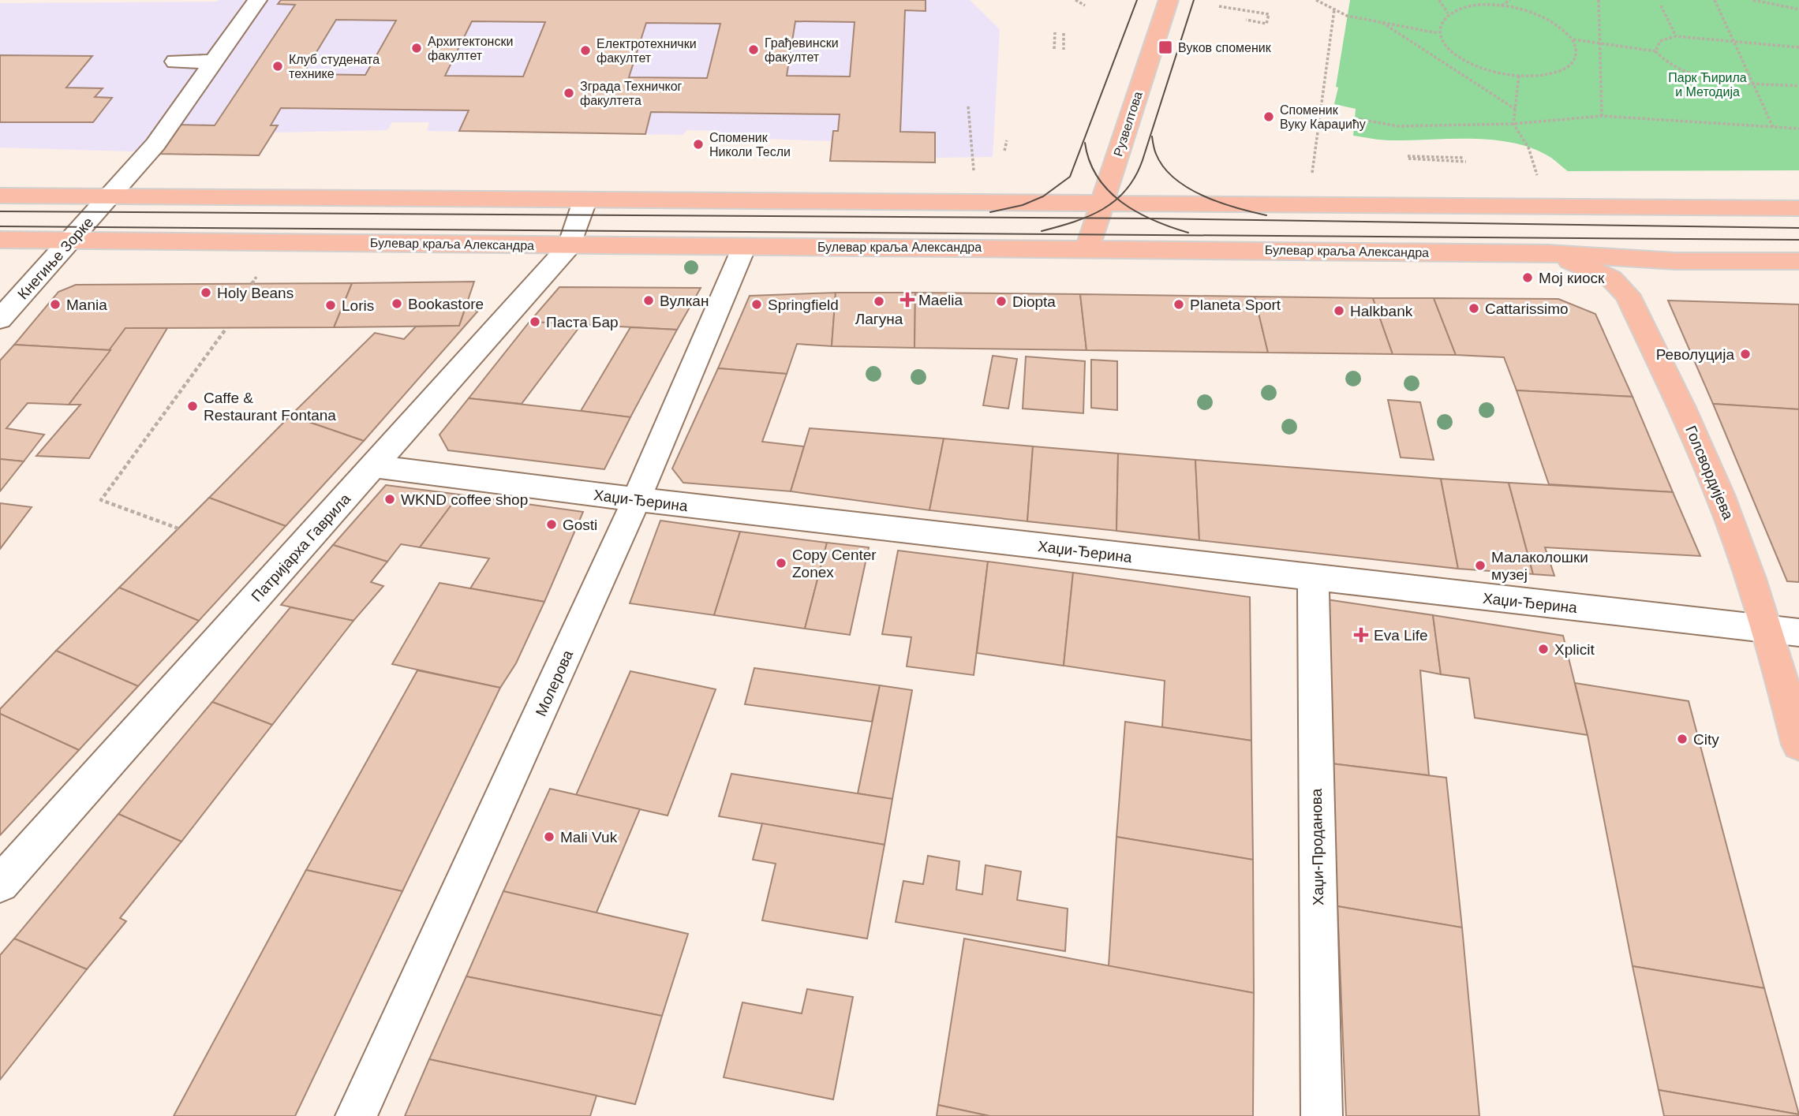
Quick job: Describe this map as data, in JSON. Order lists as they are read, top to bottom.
{
  "streets": {
    "main road": ["Рузвелтова", "Булевар краља Александра", "Голсвордијева"],
    "street": [
      "Кнегиње Зорке",
      "Хаџи-Ђерина",
      "Патријарха Гаврила",
      "Молерова",
      "Хаџи-Проданова"
    ]
  },
  "crossings": [
    ["Рузвелтова", "Булевар краља Александра"],
    ["Булевар краља Александра", "Кнегиње Зорке"],
    ["Булевар краља Александра", "Голсвордијева"],
    ["Булевар краља Александра", "Патријарха Гаврила"],
    ["Булевар краља Александра", "Молерова"],
    ["Голсвордијева", "Хаџи-Ђерина"],
    ["Хаџи-Ђерина", "Патријарха Гаврила"],
    ["Хаџи-Ђерина", "Молерова"],
    ["Хаџи-Ђерина", "Хаџи-Проданова"]
  ],
  "parks": ["Парк Ћирила и Методија"],
  "places": {
    "transit": ["Вуков споменик"],
    "other": [
      "Архитектонски факултет",
      "Грађевински факултет",
      "Електротехнички факултет",
      "Клуб студената технике",
      "Зграда Техничког факултета",
      "Споменик Вуку Караџићу",
      "Споменик Николи Тесли",
      "Мој киоск",
      "Holy Beans",
      "Вулкан",
      "Лагуна",
      "Diopta",
      "Bookastore",
      "Mania",
      "Springfield",
      "Planeta Sport",
      "Loris",
      "Cattarissimo",
      "Halkbank",
      "Паста Бар",
      "Револуција",
      "Caffe & Restaurant Fontana",
      "WKND coffee shop",
      "Gosti",
      "Copy Center Zonex",
      "Малаколошки музеј",
      "Xplicit",
      "City",
      "Mali Vuk"
    ],
    "health": ["Maelia", "Eva Life"]
  }
}
